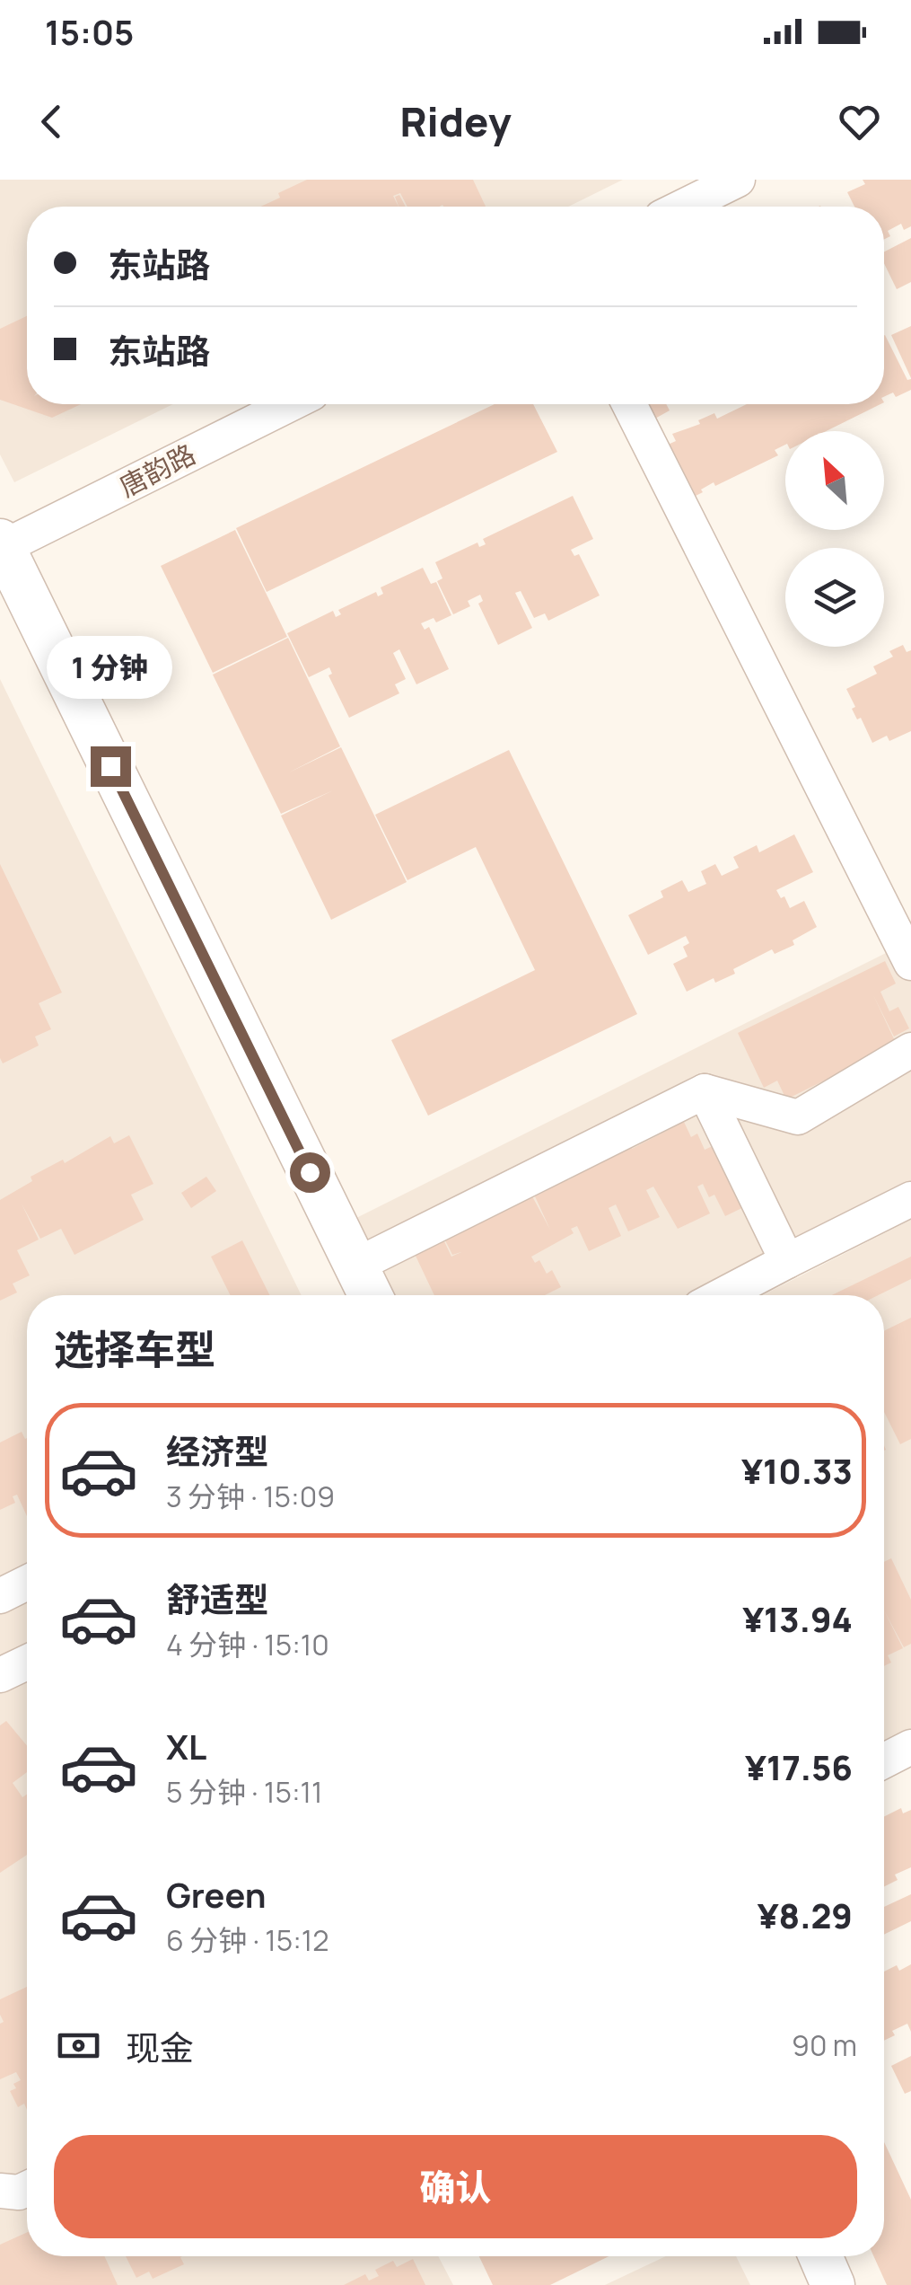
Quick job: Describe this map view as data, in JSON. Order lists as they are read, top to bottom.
{
  "streets": {
    "street": ["唐韵路"]
  },
  "north": "top left",
  "page": {
    "status": "15:05",
    "header": "Ridey",
    "banner": ["东站路", "东站路"],
    "bubble": "1 分钟",
    "heading": "选择车型",
    "list": [
      {
        "name": "经济型",
        "note": "3 分钟 · 15:09",
        "value": "¥10.33"
      },
      {
        "name": "舒适型",
        "note": "4 分钟 · 15:10",
        "value": "¥13.94"
      },
      {
        "name": "XL",
        "note": "5 分钟 · 15:11",
        "value": "¥17.56"
      },
      {
        "name": "Green",
        "note": "6 分钟 · 15:12",
        "value": "¥8.29"
      }
    ],
    "pay": ["现金", "90 m"],
    "buttons": "确认"
  }
}
